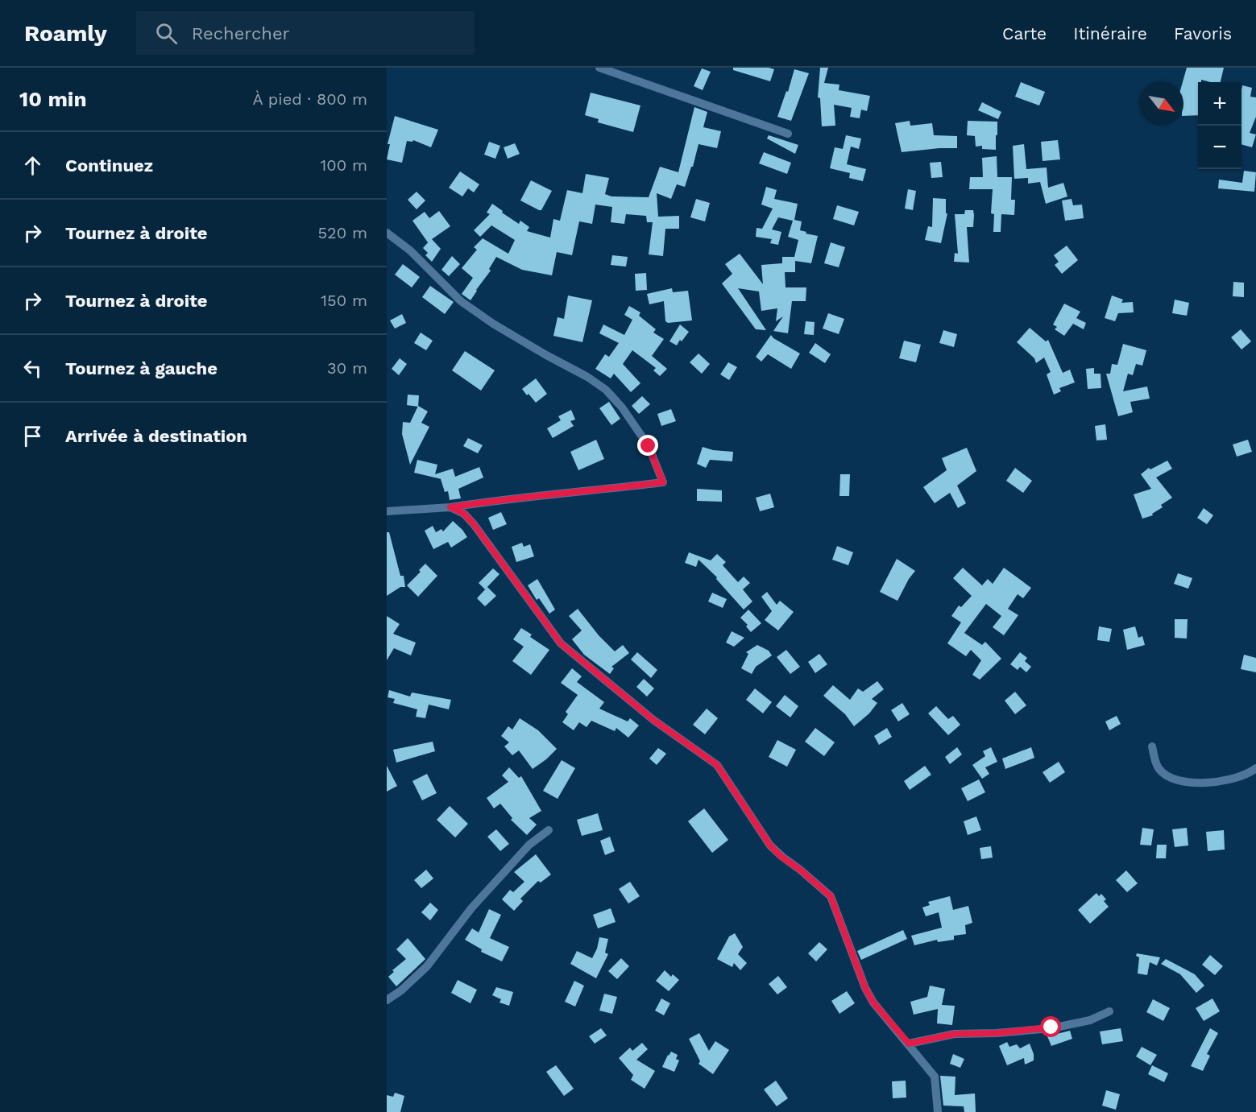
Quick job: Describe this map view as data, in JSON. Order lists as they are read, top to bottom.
{
  "north": "bottom right",
  "page": {
    "header": "Roamly",
    "search": "Rechercher",
    "nav": ["Carte", "Itinéraire", "Favoris"],
    "heading": ["10 min", "À pied · 800 m"],
    "map_buttons": ["+", "−"],
    "list": [
      ["Continuez", "100 m"],
      ["Tournez à droite", "520 m"],
      ["Tournez à droite", "150 m"],
      ["Tournez à gauche", "30 m"],
      "Arrivée à destination"
    ]
  }
}
